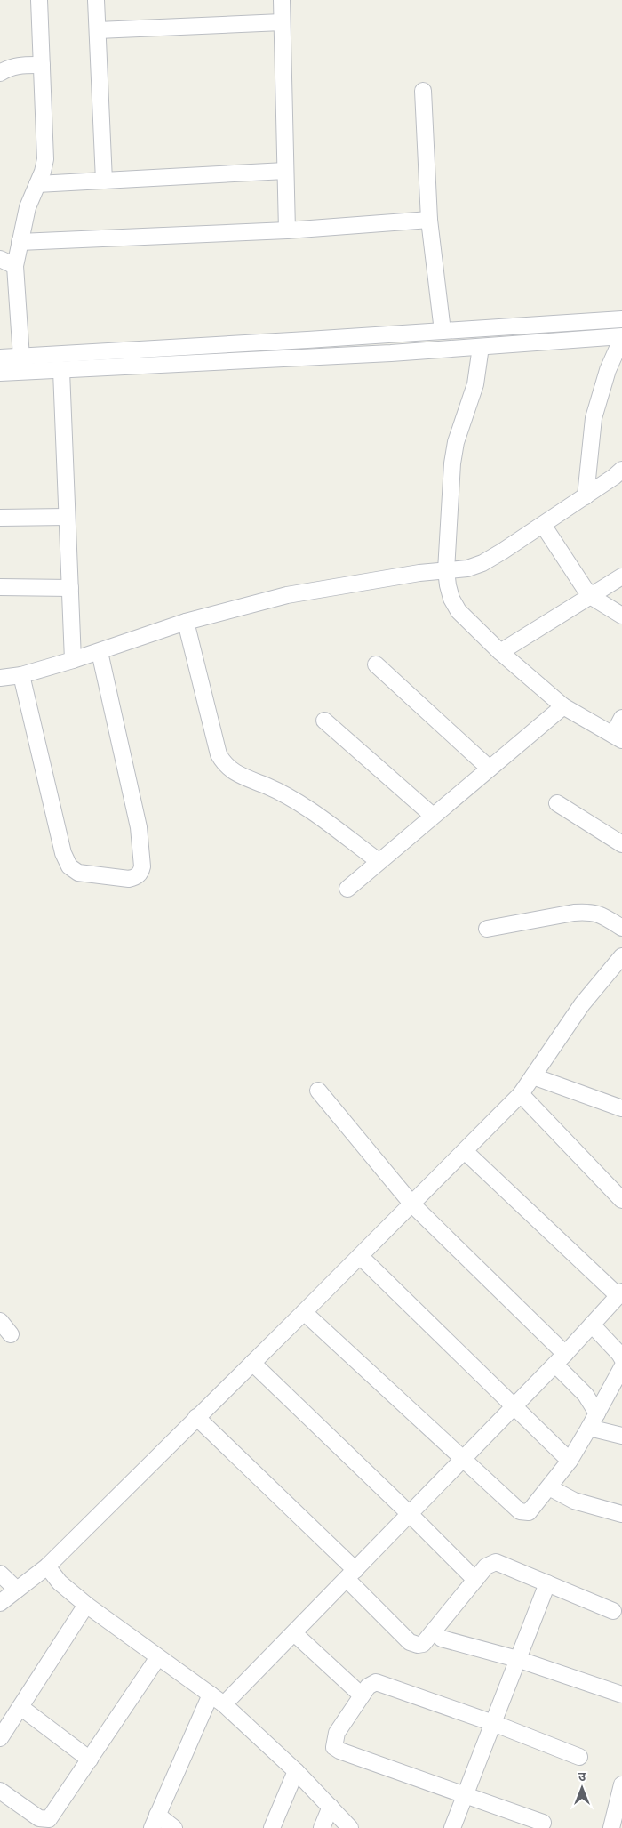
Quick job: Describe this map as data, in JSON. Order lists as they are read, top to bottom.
{
  "north": "top"
}
